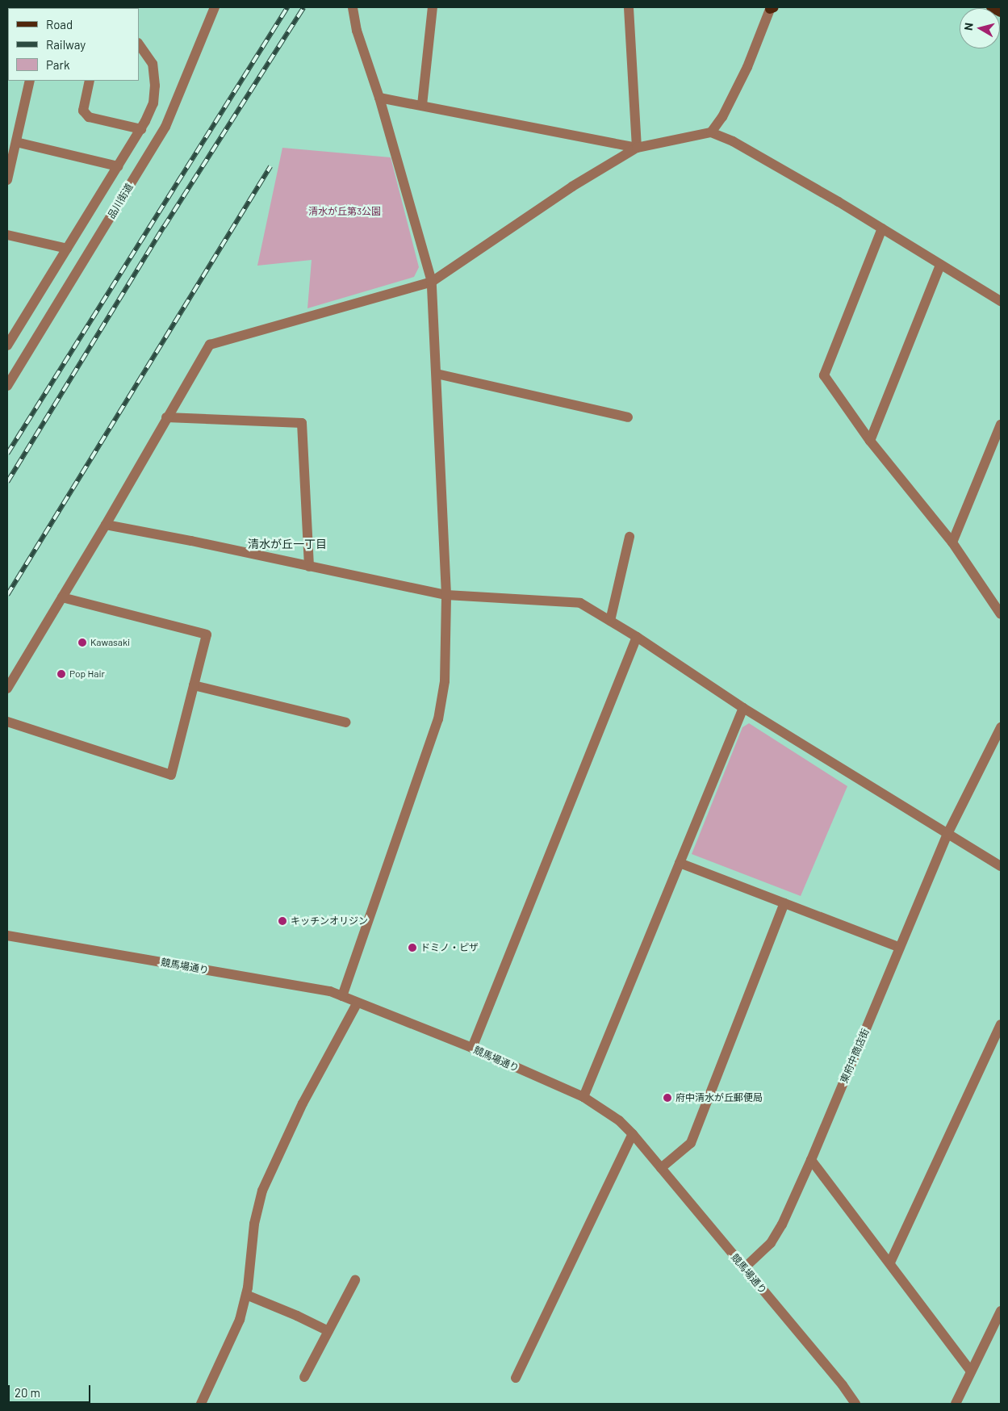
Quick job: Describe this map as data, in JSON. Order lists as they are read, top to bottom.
{
  "streets": {
    "street": ["品川街道", "競馬場通り", "東府中商店街"]
  },
  "crossings": [
    ["競馬場通り", "東府中商店街"]
  ],
  "districts": ["清水が丘一丁目"],
  "parks": ["清水が丘第3公園"],
  "places": [
    "Kawasaki",
    "Pop Hair",
    "キッチンオリジン",
    "ドミノ・ピザ",
    "府中清水が丘郵便局"
  ],
  "legend": ["Road", "Railway", "Park"],
  "scale_bar": "20 m",
  "north": "left"
}
